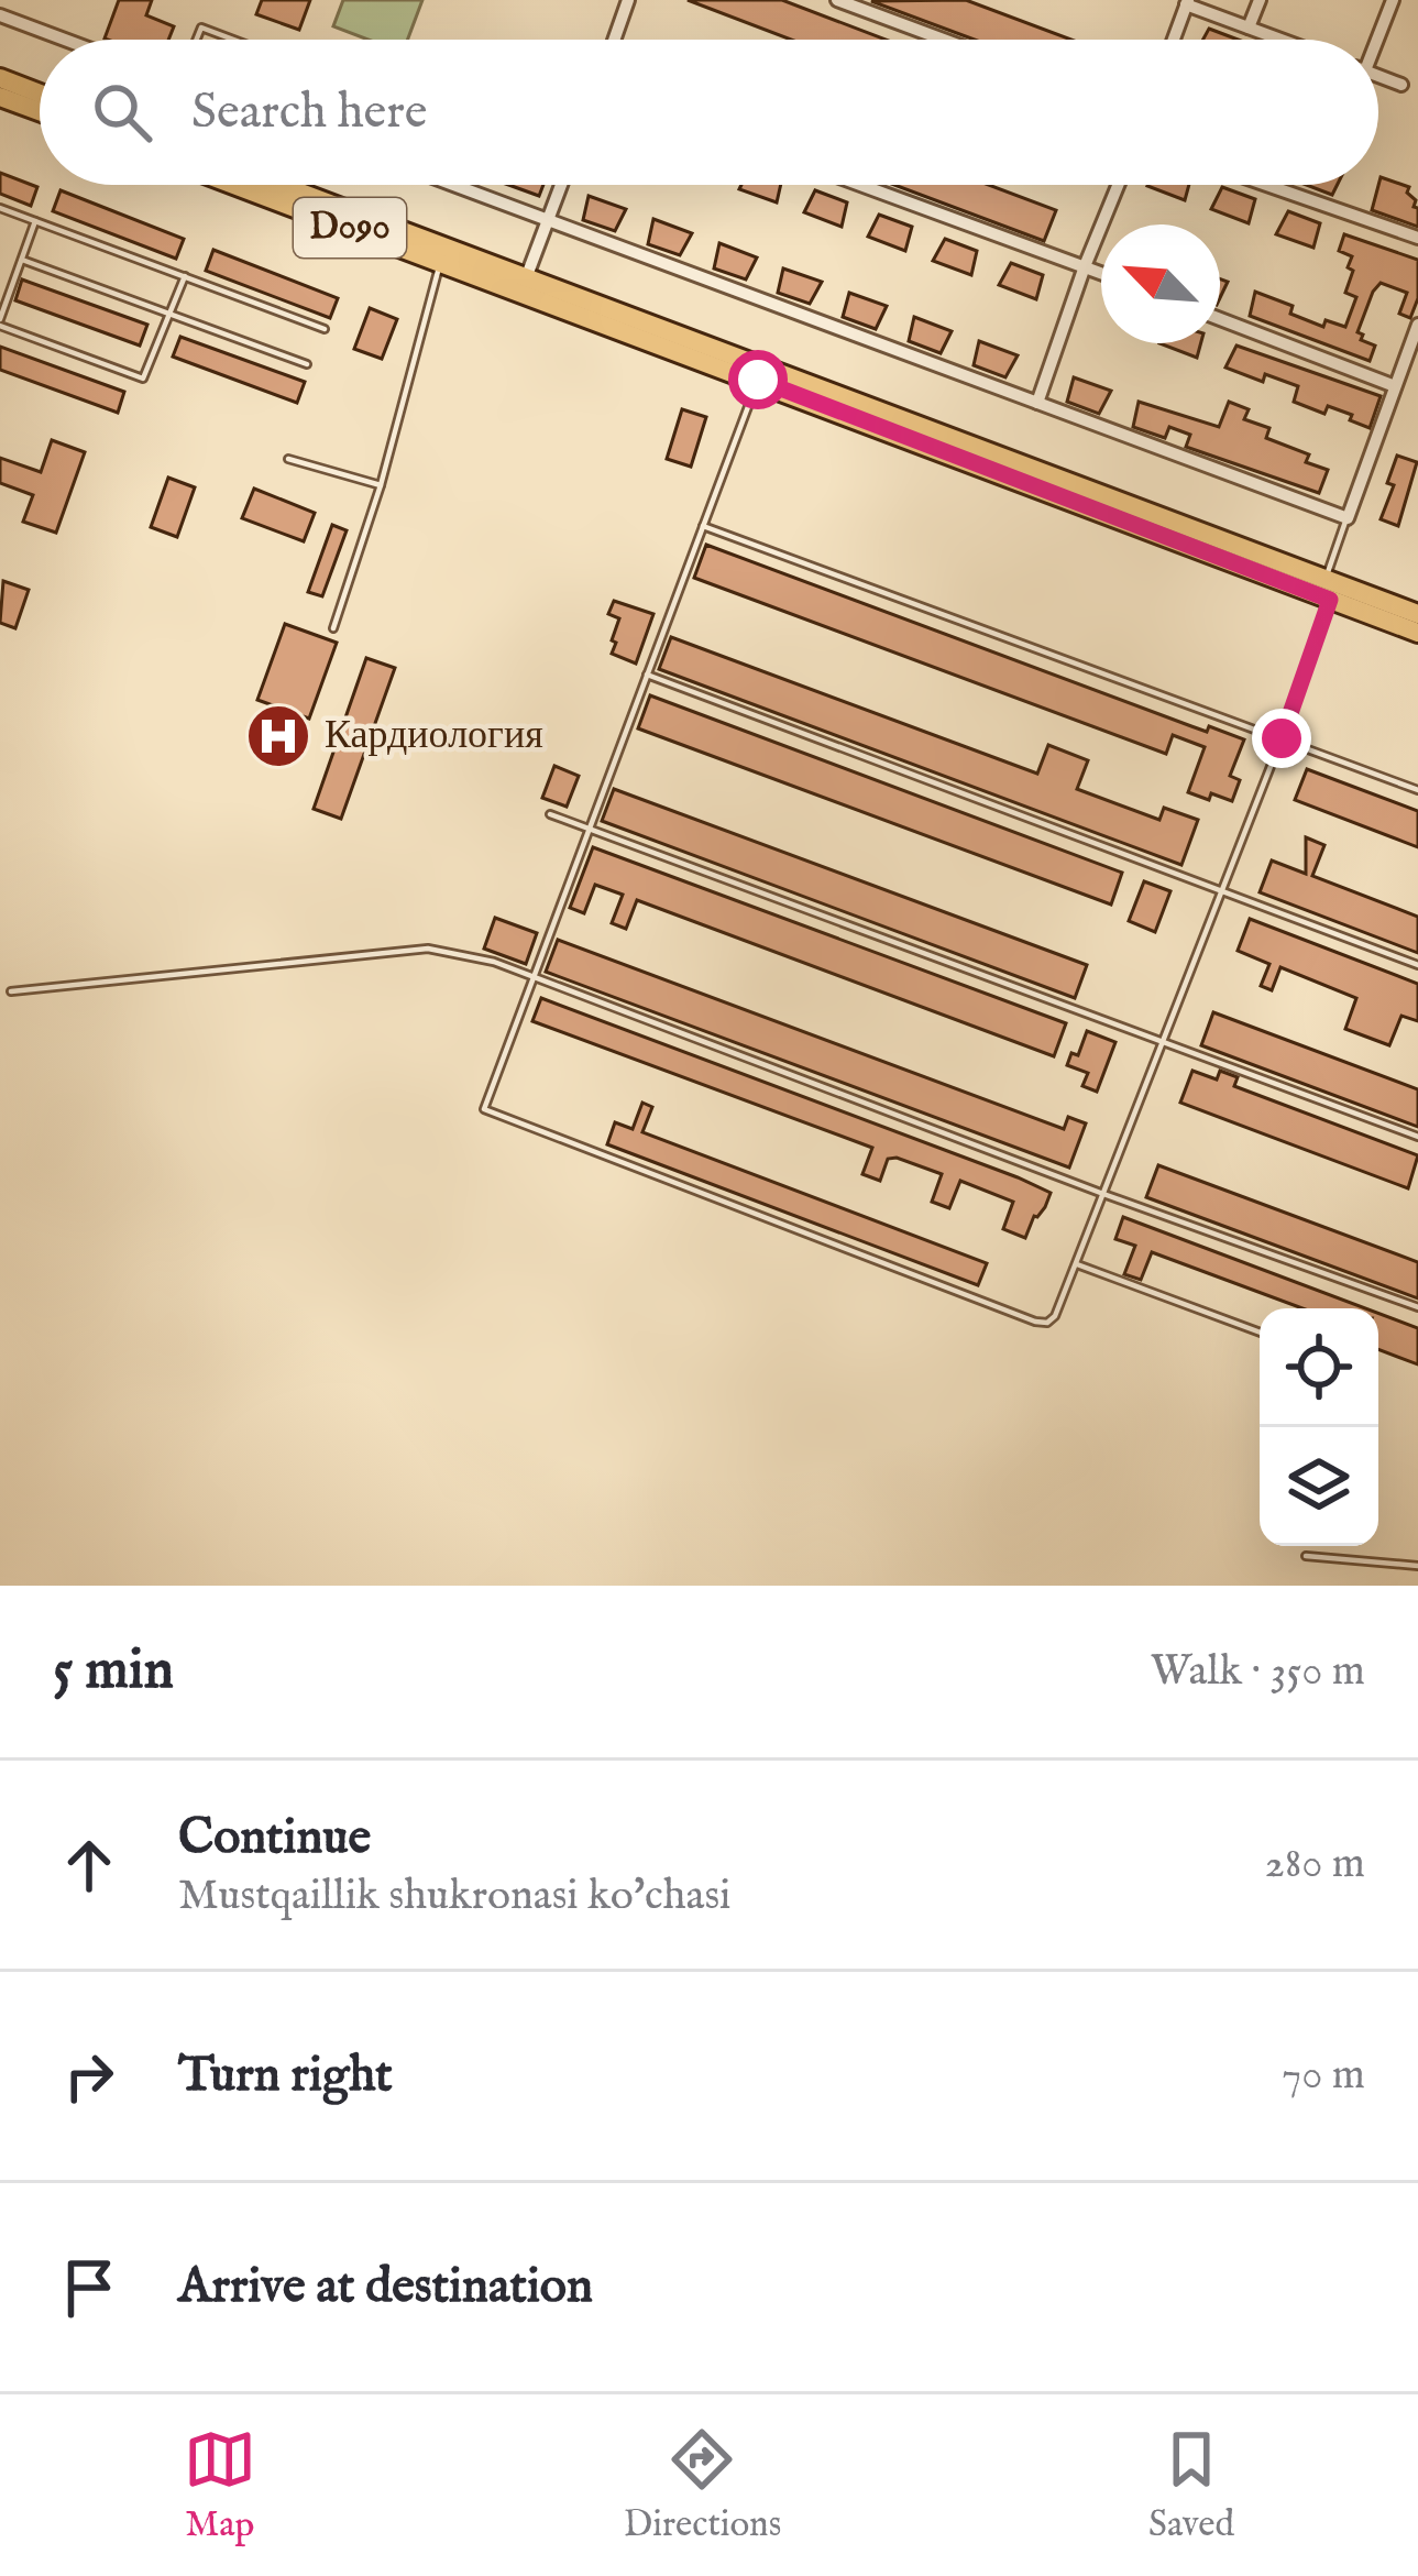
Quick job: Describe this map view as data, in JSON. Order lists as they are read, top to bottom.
{
  "streets": {
    "main road": ["D090"]
  },
  "places": {
    "hospital": ["Кардиология"]
  },
  "north": "top left",
  "page": {
    "search": "Search here",
    "heading": ["5 min", "Walk · 350 m"],
    "list": [
      ["Continue", "Mustqaillik shukronasi ko'chasi", "280 m"],
      ["Turn right", "70 m"],
      "Arrive at destination"
    ],
    "nav": ["Map", "Directions", "Saved"]
  }
}
